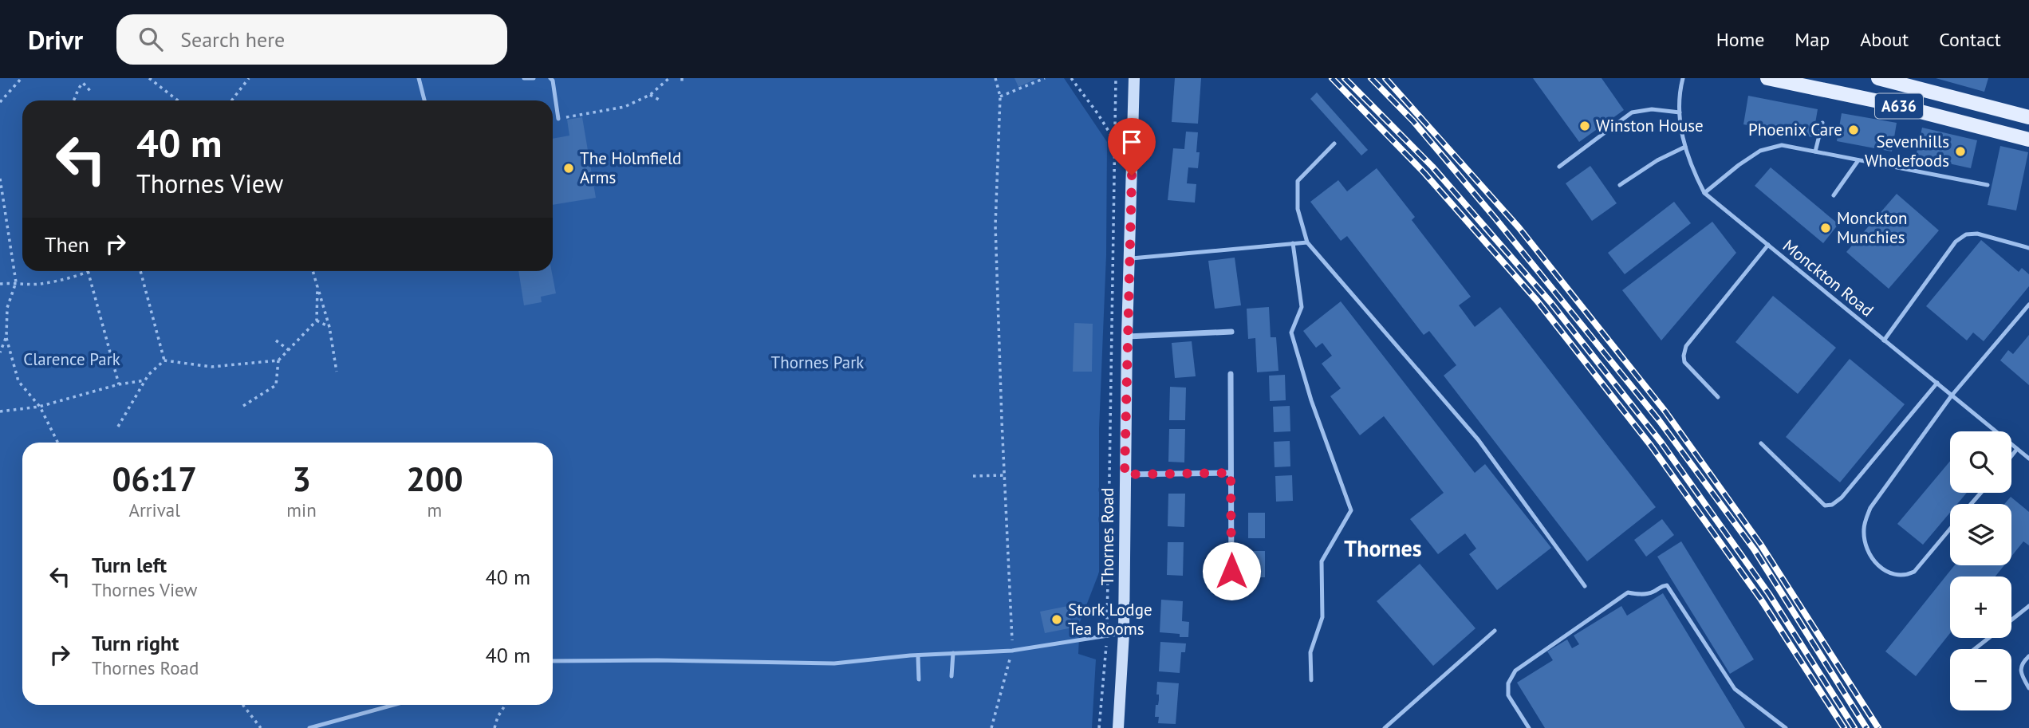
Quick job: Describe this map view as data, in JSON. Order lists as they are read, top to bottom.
{
  "streets": {
    "main road": ["A636", "Thornes Road"],
    "lane": ["Monckton Road"]
  },
  "districts": ["Thornes"],
  "parks": ["Clarence Park", "Thornes Park"],
  "places": [
    "Winston House",
    "Phoenix Care",
    "Sevenhills Wholefoods",
    "The Holmfield Arms",
    "Monckton Munchies",
    "Stork Lodge Tea Rooms"
  ],
  "page": {
    "header": "Drivr",
    "search": "Search here",
    "nav": [
      "Home",
      "Map",
      "About",
      "Contact"
    ],
    "turn": ["40 m", "Thornes View"],
    "then": "Then",
    "map_buttons": ["+", "−"],
    "eta": [
      "06:17",
      "Arrival",
      "3",
      "min",
      "200",
      "m"
    ],
    "list": [
      {
        "name": "Turn left",
        "note": "Thornes View",
        "value": "40 m"
      },
      {
        "name": "Turn right",
        "note": "Thornes Road",
        "value": "40 m"
      }
    ]
  }
}
